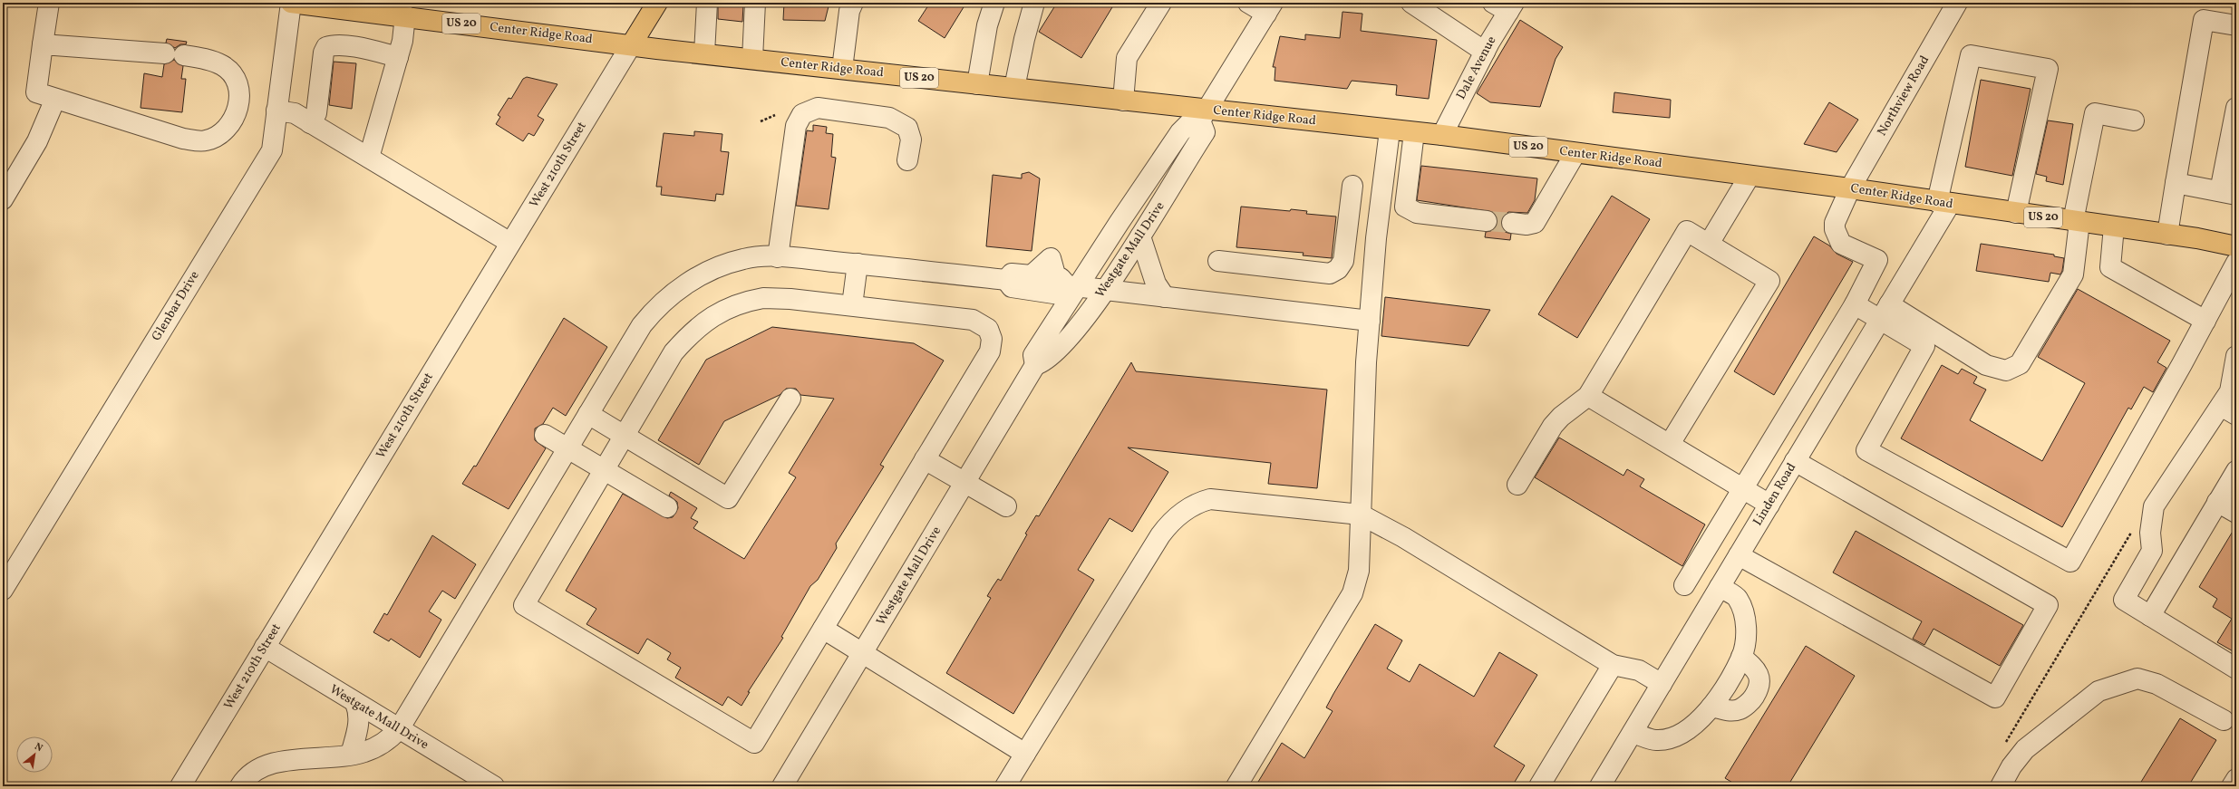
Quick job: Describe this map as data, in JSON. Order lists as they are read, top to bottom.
{
  "streets": {
    "main road": ["US 20", "Center Ridge Road"],
    "street": [
      "Dale Avenue",
      "Northview Road",
      "West 210th Street",
      "Westgate Mall Drive",
      "Glenbar Drive",
      "Linden Road"
    ]
  },
  "crossings": [
    ["Center Ridge Road", "Dale Avenue"],
    ["Center Ridge Road", "Northview Road"],
    ["Center Ridge Road", "West 210th Street"],
    ["Center Ridge Road", "Westgate Mall Drive"],
    ["Center Ridge Road", "Glenbar Drive"],
    ["Center Ridge Road", "Linden Road"],
    ["West 210th Street", "Westgate Mall Drive"]
  ],
  "north": "top right"
}
